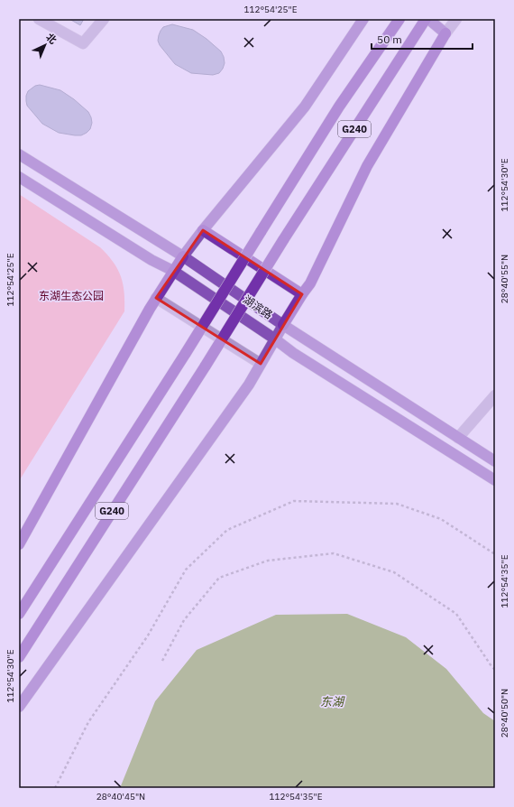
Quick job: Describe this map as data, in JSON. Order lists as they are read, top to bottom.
{
  "streets": {
    "highway": ["G240"],
    "main road": ["湖滨路"]
  },
  "water": ["东湖"],
  "parks": ["东湖生态公园"],
  "scale_bar": "50 m",
  "north": "top right",
  "coordinates": [
    "112°54'25\"E",
    "112°54'30\"E",
    "28°40'55\"N",
    "112°54'35\"E",
    "28°40'50\"N",
    "28°40'45\"N"
  ]
}
